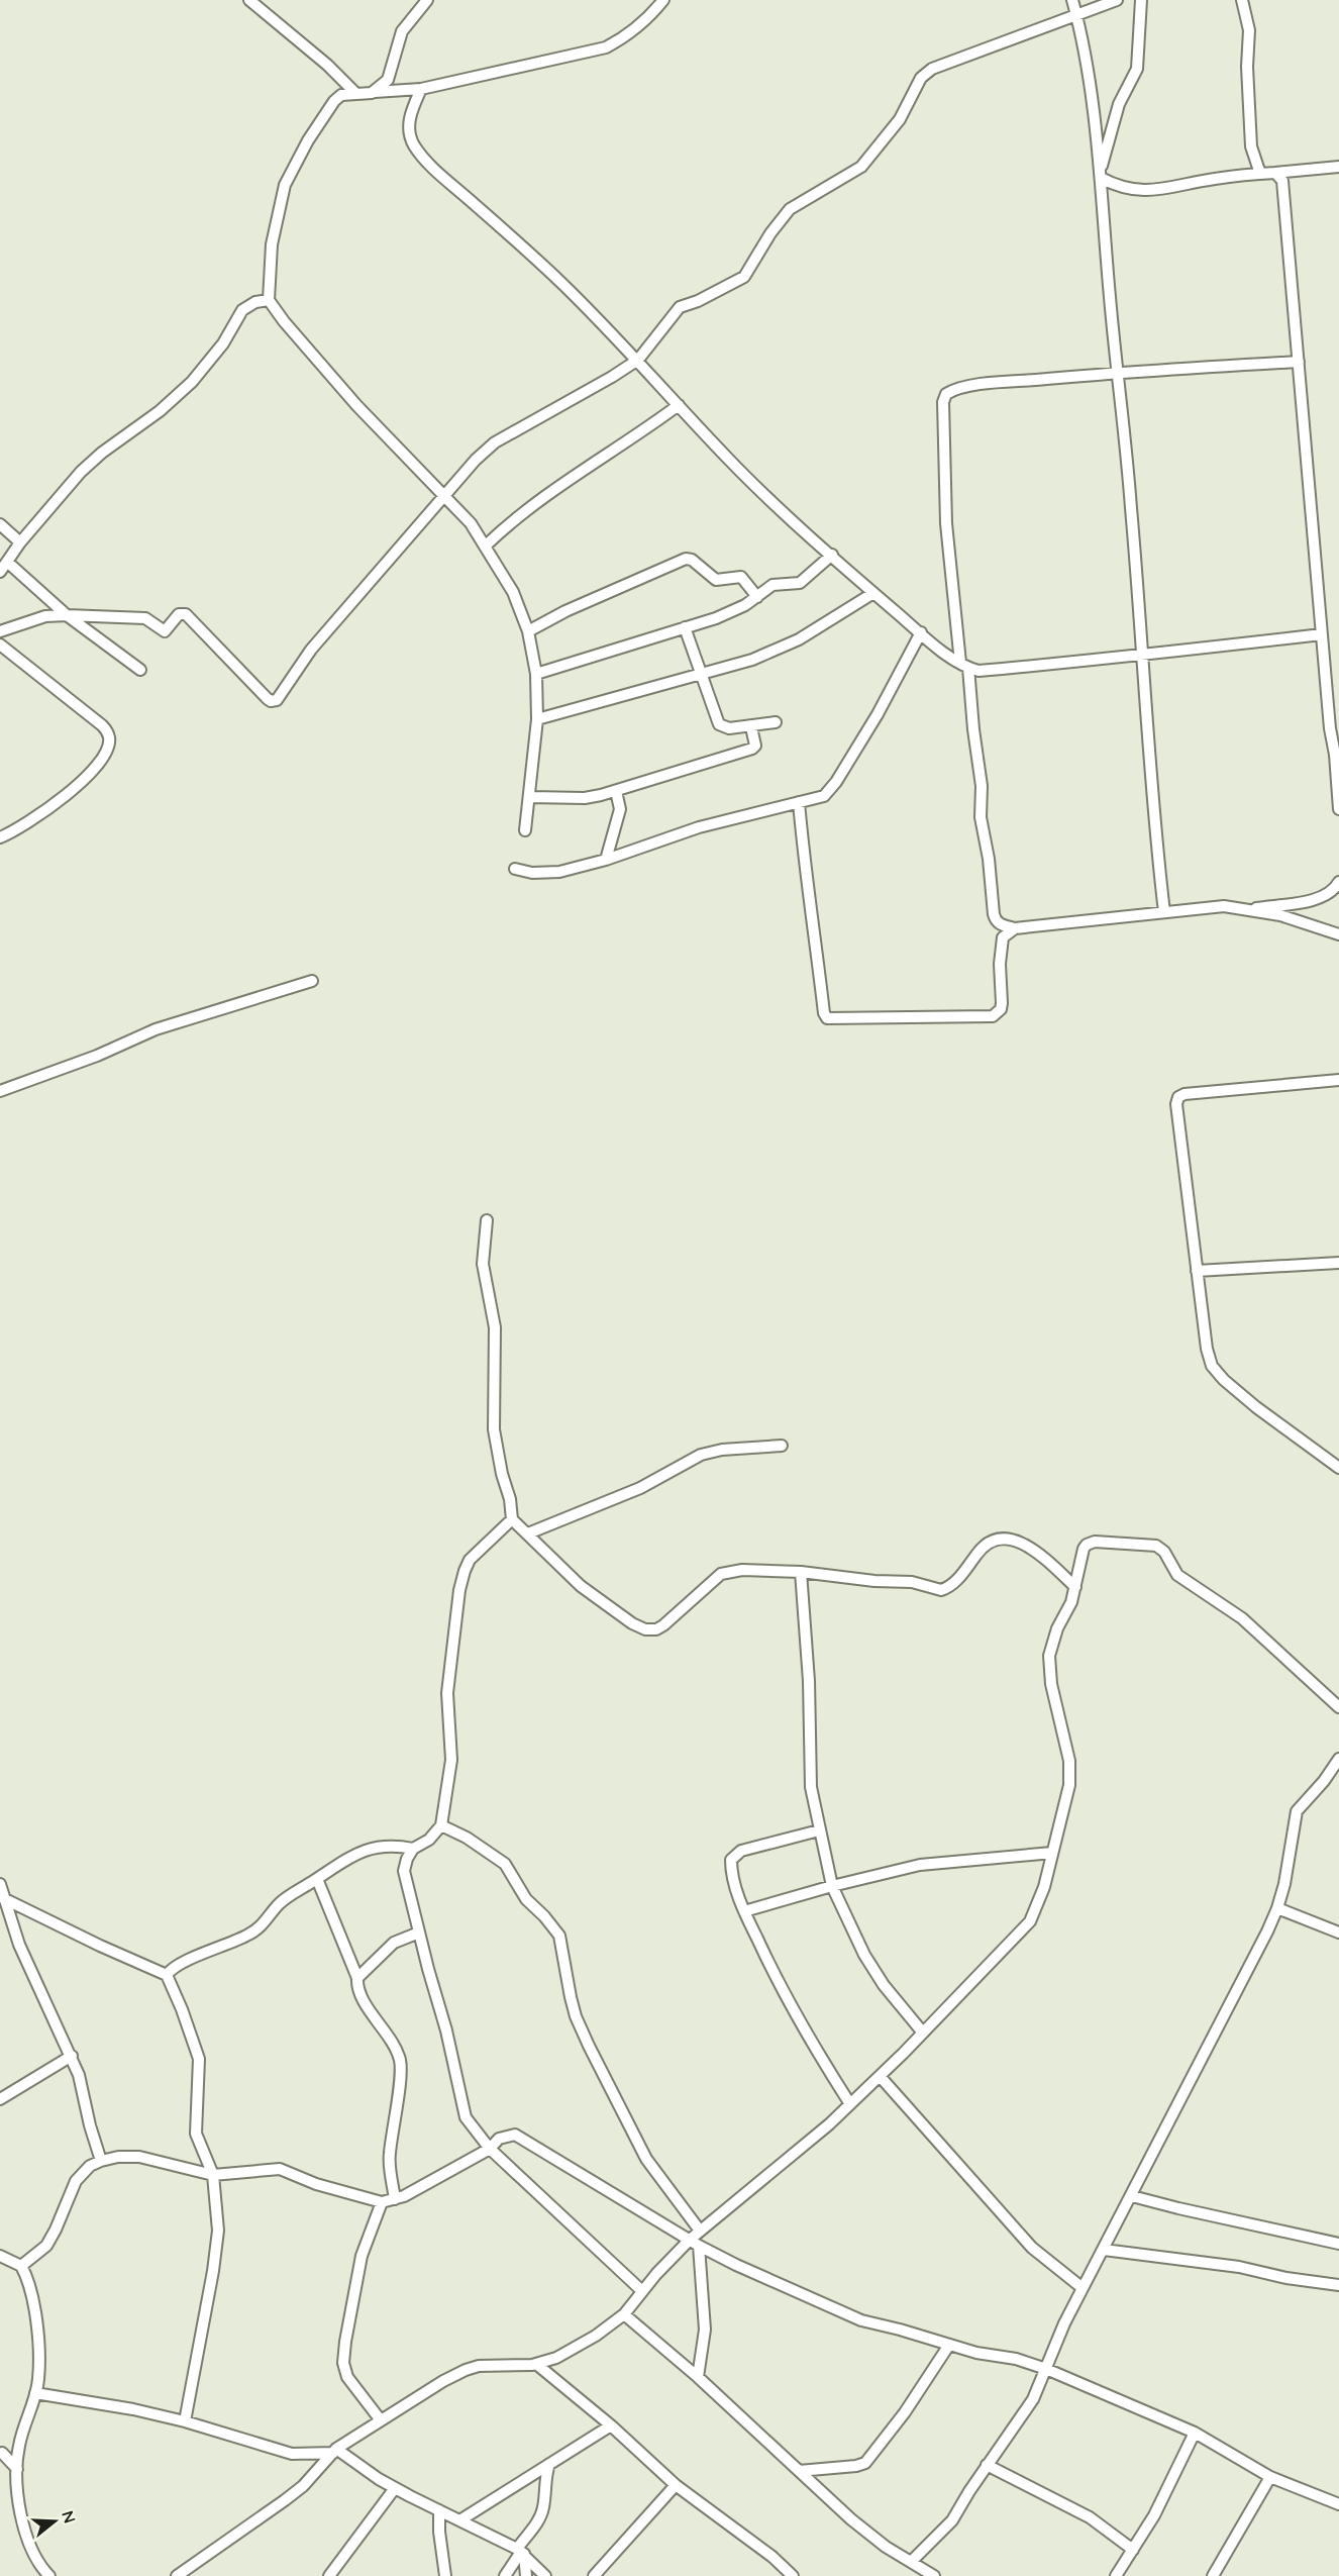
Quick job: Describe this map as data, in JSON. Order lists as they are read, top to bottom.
{
  "north": "right"
}
